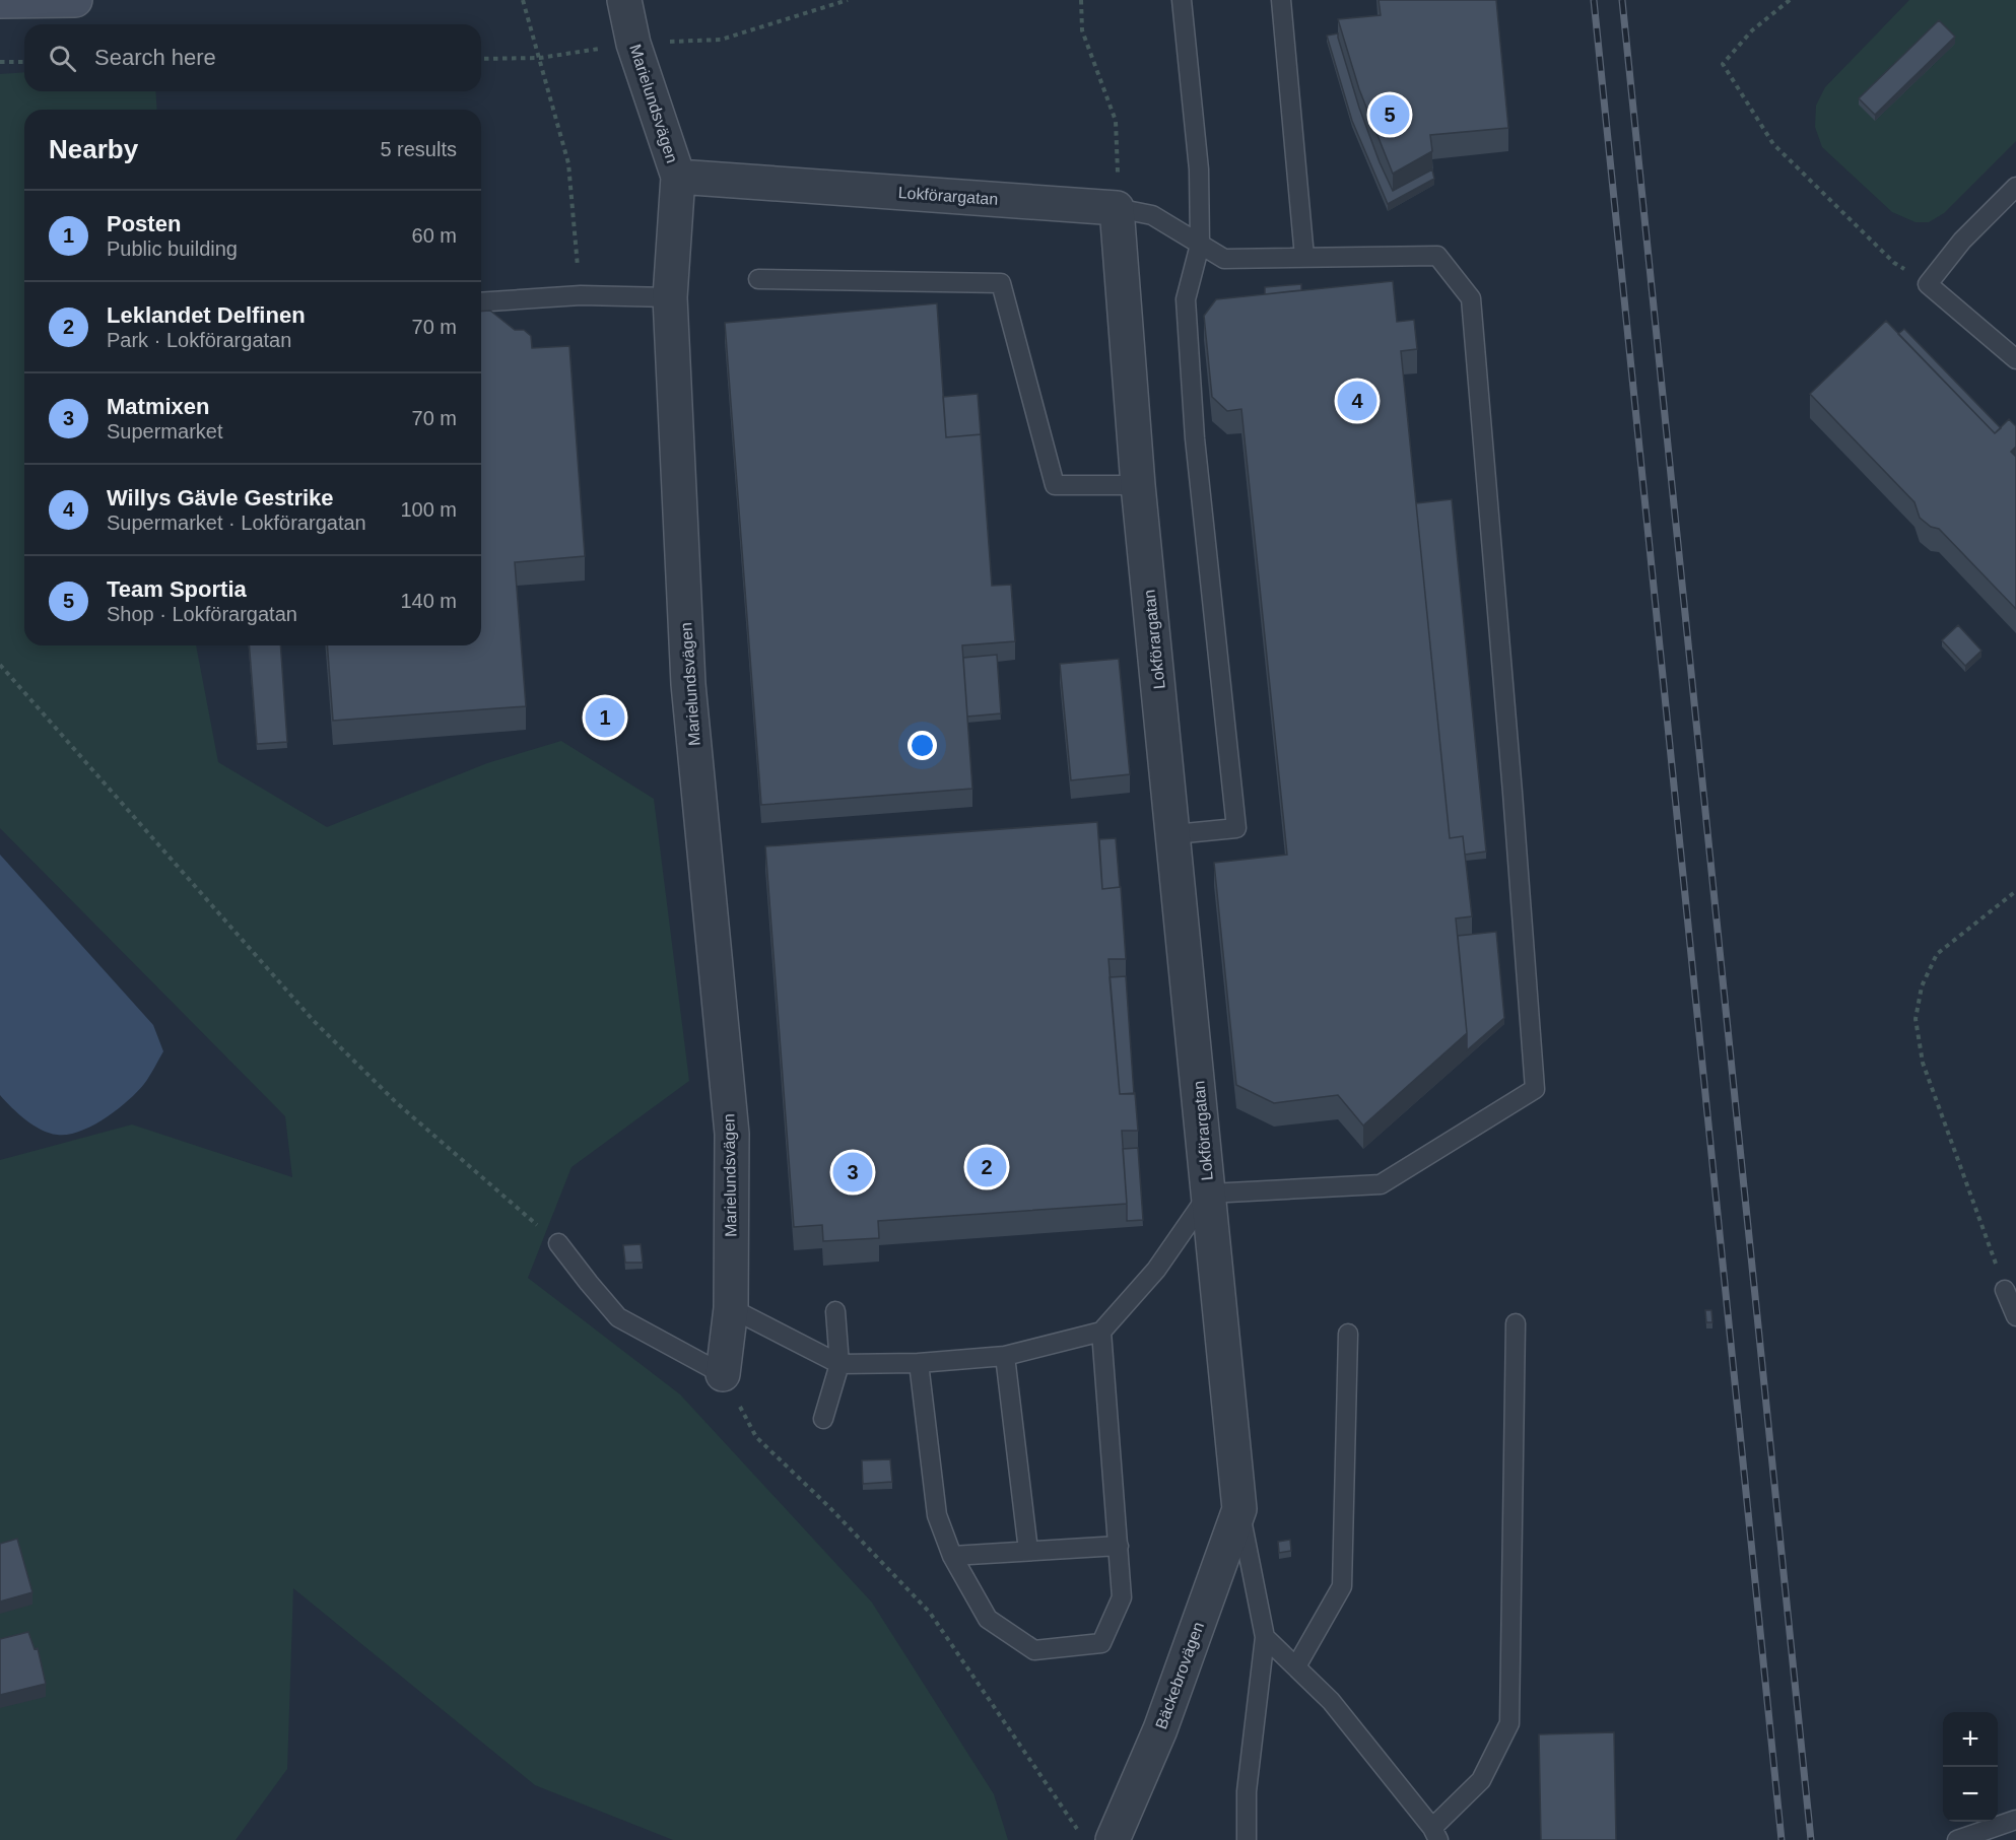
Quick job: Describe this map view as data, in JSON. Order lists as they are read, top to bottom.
{
  "streets": {
    "street": ["Marielundsvägen", "Lokförargatan", "Bäckebrovägen"]
  },
  "crossings": [
    ["Marielundsvägen", "Lokförargatan"],
    ["Lokförargatan", "Bäckebrovägen"]
  ],
  "page": {
    "search": "Search here",
    "pins": [
      "5",
      "4",
      "1",
      "2",
      "3"
    ],
    "heading": ["Nearby", "5 results"],
    "list": [
      {
        "mark": "1",
        "name": "Posten",
        "note": "Public building",
        "value": "60 m"
      },
      {
        "mark": "2",
        "name": "Leklandet Delfinen",
        "note": "Park · Lokförargatan",
        "value": "70 m"
      },
      {
        "mark": "3",
        "name": "Matmixen",
        "note": "Supermarket",
        "value": "70 m"
      },
      {
        "mark": "4",
        "name": "Willys Gävle Gestrike",
        "note": "Supermarket · Lokförargatan",
        "value": "100 m"
      },
      {
        "mark": "5",
        "name": "Team Sportia",
        "note": "Shop · Lokförargatan",
        "value": "140 m"
      }
    ],
    "map_buttons": ["+", "−"]
  }
}
